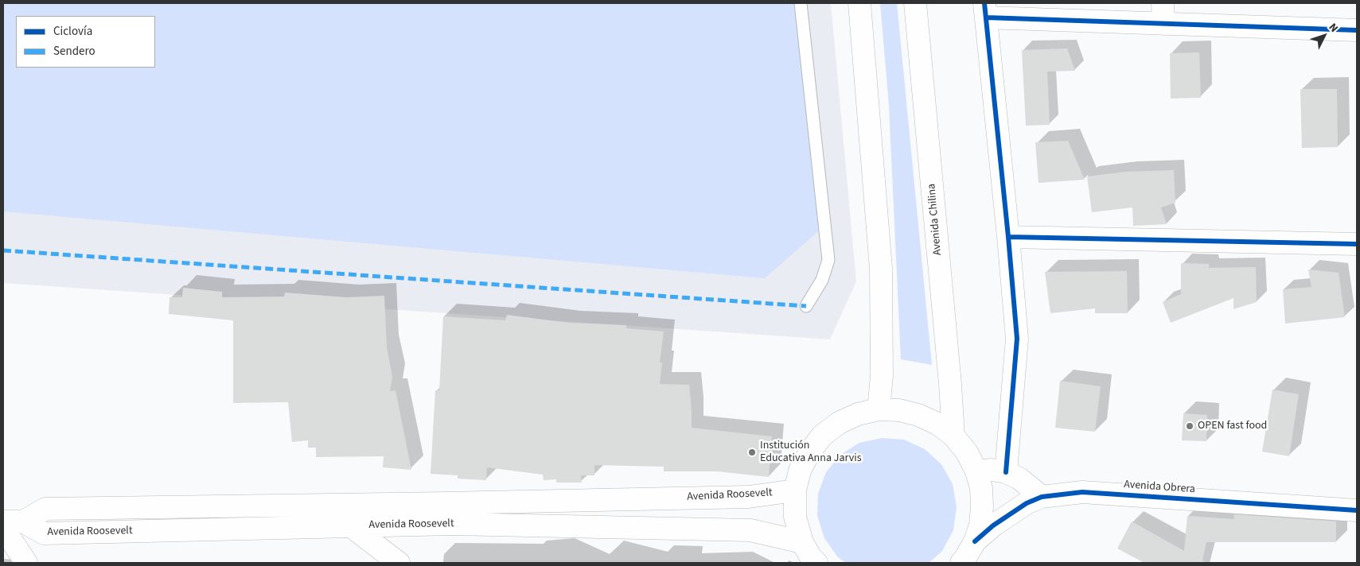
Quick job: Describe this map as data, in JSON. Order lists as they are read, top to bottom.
{
  "streets": {
    "main road": ["Avenida Chilina", "Avenida Obrera", "Avenida Roosevelt"]
  },
  "places": ["OPEN fast food", "Institución Educativa Anna Jarvis"],
  "legend": ["Ciclovía", "Sendero"],
  "north": "top right"
}
